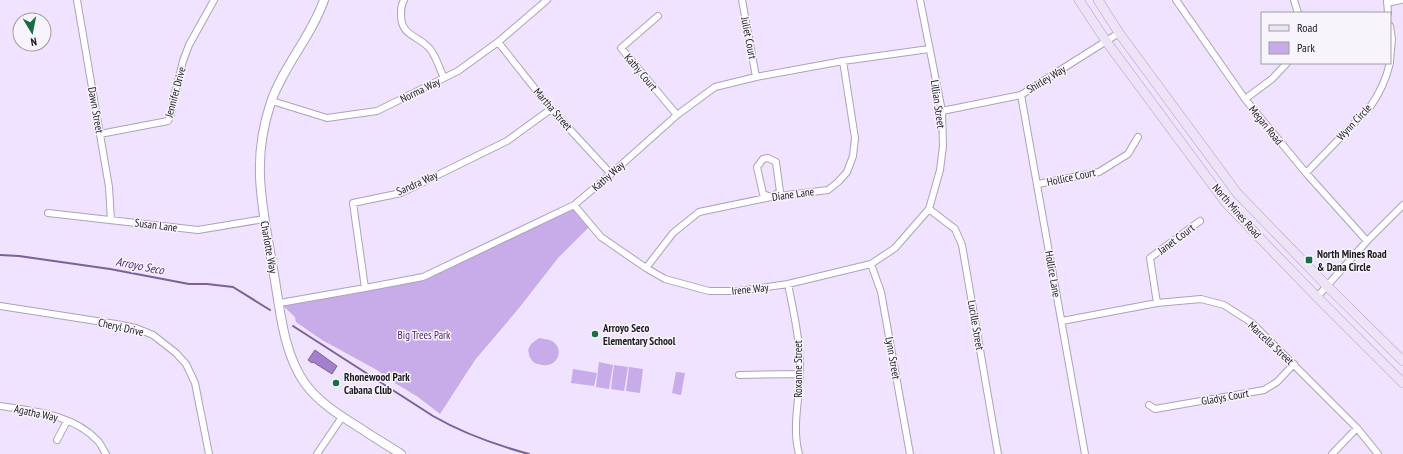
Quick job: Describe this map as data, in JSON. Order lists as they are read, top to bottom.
{
  "streets": {
    "main road": ["North Mines Road"],
    "street": [
      "Juliet Court",
      "Kathy Court",
      "Shirley Way",
      "Norma Way",
      "Jennifer Drive",
      "Lillian Street",
      "Martha Street",
      "Dawn Street",
      "Wynn Circle",
      "Megan Road",
      "Kathy Way",
      "Hollice Court",
      "Sandra Way",
      "Diane Lane",
      "Susan Lane",
      "Janet Court",
      "Charlotte Way",
      "Hollice Lane",
      "Irene Way",
      "Lucille Street",
      "Cheryl Drive",
      "Marcella Street",
      "Lynn Street",
      "Roxanne Street",
      "Gladys Court",
      "Agatha Way"
    ]
  },
  "crossings": [
    ["Juliet Court", "Kathy Way"],
    ["Kathy Court", "Kathy Way"],
    ["Shirley Way", "Lillian Street"],
    ["Shirley Way", "North Mines Road"],
    ["Shirley Way", "Hollice Lane"],
    ["Norma Way", "Martha Street"],
    ["Norma Way", "Charlotte Way"],
    ["Jennifer Drive", "Dawn Street"],
    ["Lillian Street", "Kathy Way"],
    ["Lillian Street", "Irene Way"],
    ["Lillian Street", "Lucille Street"],
    ["Martha Street", "Kathy Way"],
    ["Martha Street", "Sandra Way"],
    ["Dawn Street", "Susan Lane"],
    ["Wynn Circle", "Megan Road"],
    ["Kathy Way", "Sandra Way"],
    ["Kathy Way", "Diane Lane"],
    ["Kathy Way", "Charlotte Way"],
    ["Kathy Way", "Irene Way"],
    ["Hollice Court", "Hollice Lane"],
    ["Diane Lane", "Irene Way"],
    ["Susan Lane", "Charlotte Way"],
    ["Janet Court", "Marcella Street"],
    ["Hollice Lane", "Marcella Street"],
    ["Irene Way", "Lucille Street"],
    ["Irene Way", "Lynn Street"],
    ["Irene Way", "Roxanne Street"],
    ["Marcella Street", "Gladys Court"]
  ],
  "water": ["Arroyo Seco"],
  "parks": ["Big Trees Park"],
  "places": {
    "transit": ["North Mines Road & Dana Circle"],
    "other": ["Arroyo Seco Elementary School", "Rhonewood Park Cabana Club"]
  },
  "legend": ["Road", "Park"],
  "north": "bottom"
}
